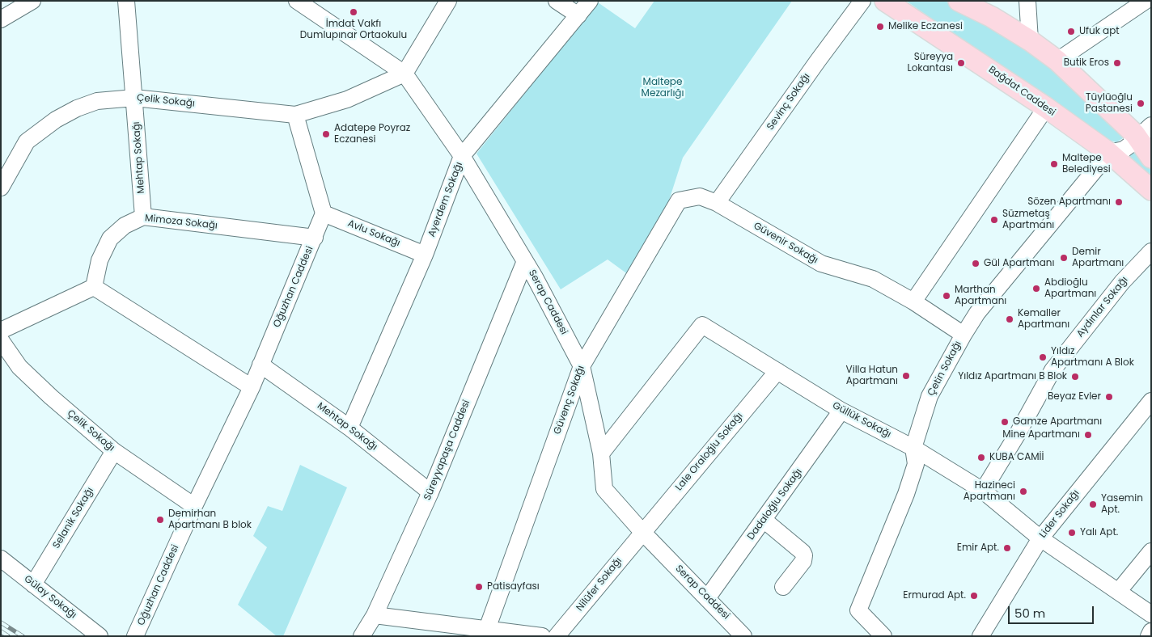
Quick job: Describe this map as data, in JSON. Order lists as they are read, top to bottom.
{
  "streets": {
    "main road": ["Bağdat Caddesi"],
    "street": [
      "Çelik Sokağı",
      "Sevinç Sokağı",
      "Mehtap Sokağı",
      "Ayerdem Sokağı",
      "Mimoza Sokağı",
      "Avlu Sokağı",
      "Güvenir Sokağı",
      "Oğuzhan Caddesi",
      "Serap Caddesi",
      "Aydınlar Sokağı",
      "Çetin Sokağı",
      "Güvenç Sokağı",
      "Güllük Sokağı",
      "Süreyyapaşa Caddesi",
      "Lale Oraloğlu Sokağı",
      "Dadaloğlu Sokağı",
      "Lider Sokağı",
      "Selanik Sokağı",
      "Nilüfer Sokağı",
      "Gülay Sokağı"
    ]
  },
  "crossings": [
    ["Bağdat Caddesi", "Çetin Sokağı"],
    ["Çelik Sokağı", "Mehtap Sokağı"],
    ["Çelik Sokağı", "Oğuzhan Caddesi"],
    ["Çelik Sokağı", "Selanik Sokağı"],
    ["Sevinç Sokağı", "Güvenir Sokağı"],
    ["Sevinç Sokağı", "Güvenç Sokağı"],
    ["Mehtap Sokağı", "Ayerdem Sokağı"],
    ["Mehtap Sokağı", "Mimoza Sokağı"],
    ["Mehtap Sokağı", "Oğuzhan Caddesi"],
    ["Mehtap Sokağı", "Süreyyapaşa Caddesi"],
    ["Ayerdem Sokağı", "Avlu Sokağı"],
    ["Ayerdem Sokağı", "Serap Caddesi"],
    ["Mimoza Sokağı", "Oğuzhan Caddesi"],
    ["Avlu Sokağı", "Oğuzhan Caddesi"],
    ["Güvenir Sokağı", "Çetin Sokağı"],
    ["Güvenir Sokağı", "Güvenç Sokağı"],
    ["Serap Caddesi", "Güvenç Sokağı"],
    ["Serap Caddesi", "Güllük Sokağı"],
    ["Serap Caddesi", "Süreyyapaşa Caddesi"],
    ["Serap Caddesi", "Lale Oraloğlu Sokağı"],
    ["Serap Caddesi", "Dadaloğlu Sokağı"],
    ["Serap Caddesi", "Nilüfer Sokağı"],
    ["Aydınlar Sokağı", "Güllük Sokağı"],
    ["Çetin Sokağı", "Güllük Sokağı"],
    ["Güllük Sokağı", "Lale Oraloğlu Sokağı"],
    ["Güllük Sokağı", "Dadaloğlu Sokağı"],
    ["Güllük Sokağı", "Lider Sokağı"],
    ["Lale Oraloğlu Sokağı", "Nilüfer Sokağı"],
    ["Selanik Sokağı", "Gülay Sokağı"]
  ],
  "parks": ["Maltepe Mezarlığı"],
  "places": [
    "İmdat Vakfı Dumlupınar Ortaokulu",
    "Melike Eczanesi",
    "Ufuk apt",
    "Süreyya Lokantası",
    "Butik Eros",
    "Tüylüoğlu Pastanesi",
    "Adatepe Poyraz Eczanesi",
    "Maltepe Belediyesi",
    "Sözen Apartmanı",
    "Süzmetaş Apartmanı",
    "Demir Apartmanı",
    "Gül Apartmanı",
    "Abdioğlu Apartmanı",
    "Marthan Apartmanı",
    "Kemaller Apartmanı",
    "Yıldız Apartmanı A Blok",
    "Villa Hatun Apartmanı",
    "Yıldız Apartmanı B Blok",
    "Beyaz Evler",
    "Gamze Apartmanı",
    "Mine Apartmanı",
    "KUBA CAMİİ",
    "Hazineci Apartmanı",
    "Yasemin Apt.",
    "Demirhan Apartmanı B blok",
    "Yalı Apt.",
    "Emir Apt.",
    "Patisayfası",
    "Ermurad Apt."
  ],
  "scale_bar": "50 m"
}
